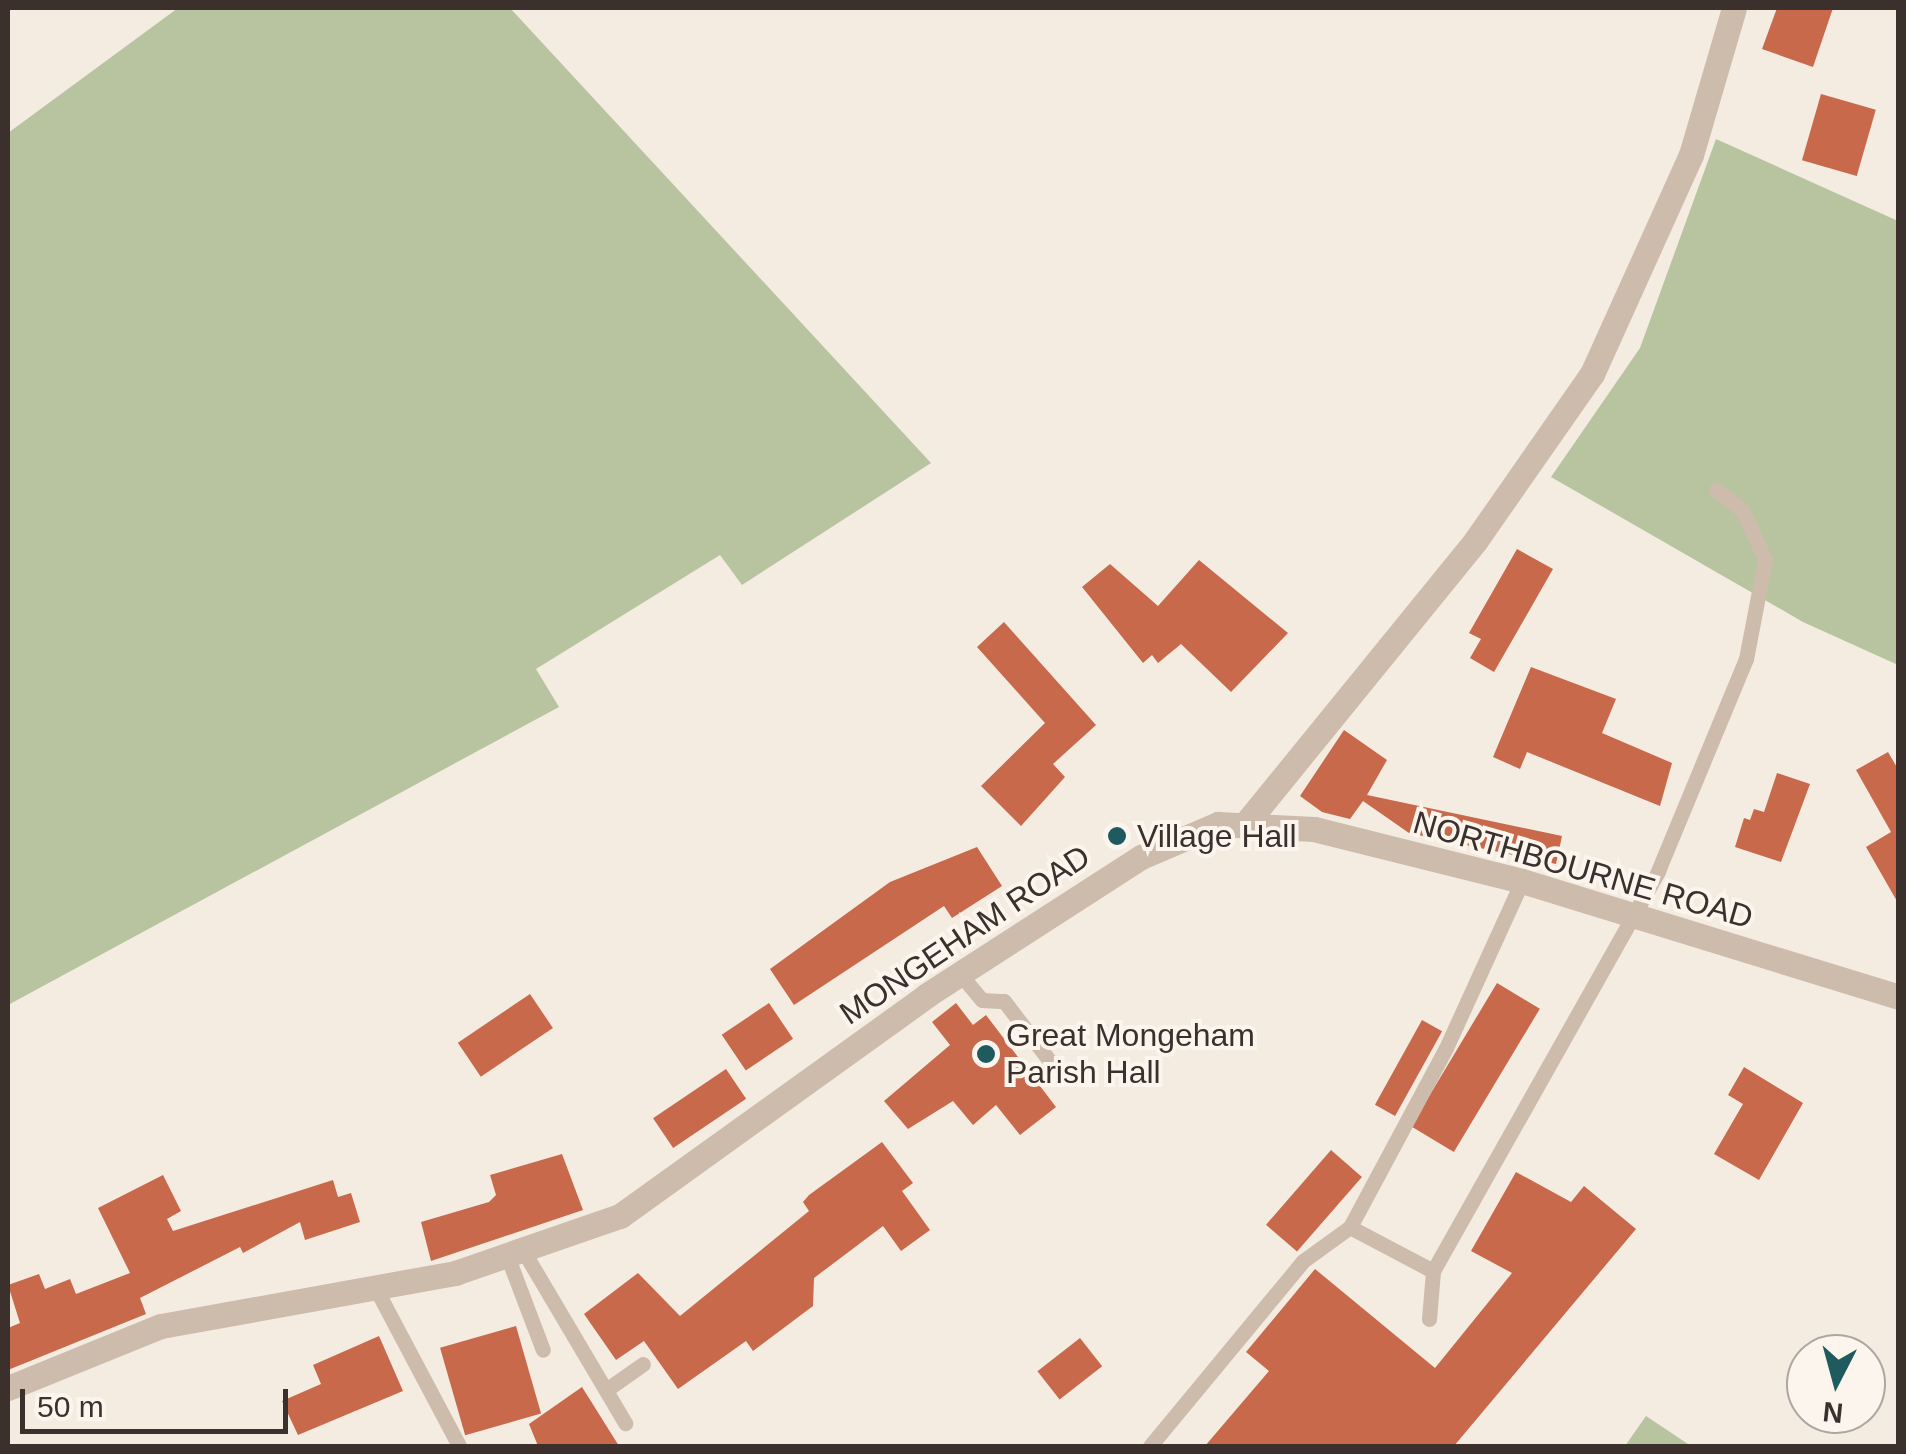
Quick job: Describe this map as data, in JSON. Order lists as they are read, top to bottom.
{
  "streets": {
    "street": ["NORTHBOURNE ROAD", "MONGEHAM ROAD"]
  },
  "crossings": [
    ["NORTHBOURNE ROAD", "MONGEHAM ROAD"]
  ],
  "places": ["Village Hall", "Great Mongeham Parish Hall"],
  "scale_bar": "50 m",
  "north": "bottom"
}
